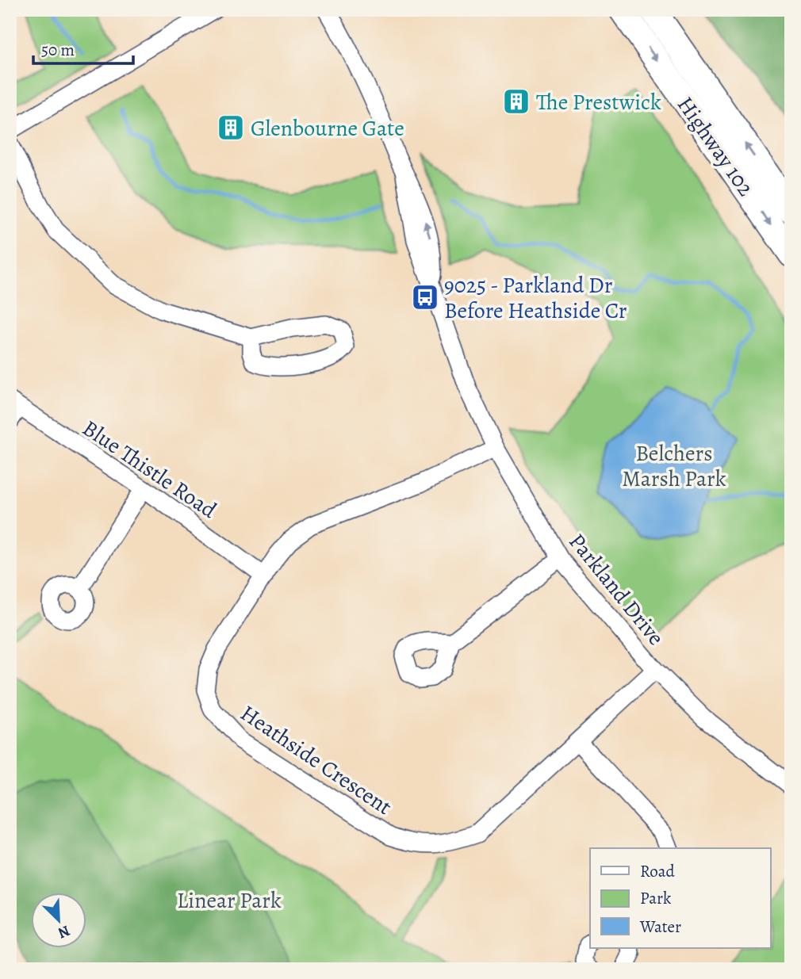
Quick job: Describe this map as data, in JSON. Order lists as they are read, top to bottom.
{
  "streets": {
    "highway": ["Highway 102"],
    "street": ["Blue Thistle Road", "Parkland Drive", "Heathside Crescent"]
  },
  "crossings": [
    ["Blue Thistle Road", "Heathside Crescent"],
    ["Parkland Drive", "Heathside Crescent"]
  ],
  "parks": ["Belchers Marsh Park", "Linear Park"],
  "places": {
    "building": ["The Prestwick", "Glenbourne Gate"],
    "bus stop": ["9025 - Parkland Dr Before Heathside Cr"]
  },
  "legend": ["Road", "Park", "Water"],
  "scale_bar": "50 m",
  "north": "bottom right"
}
